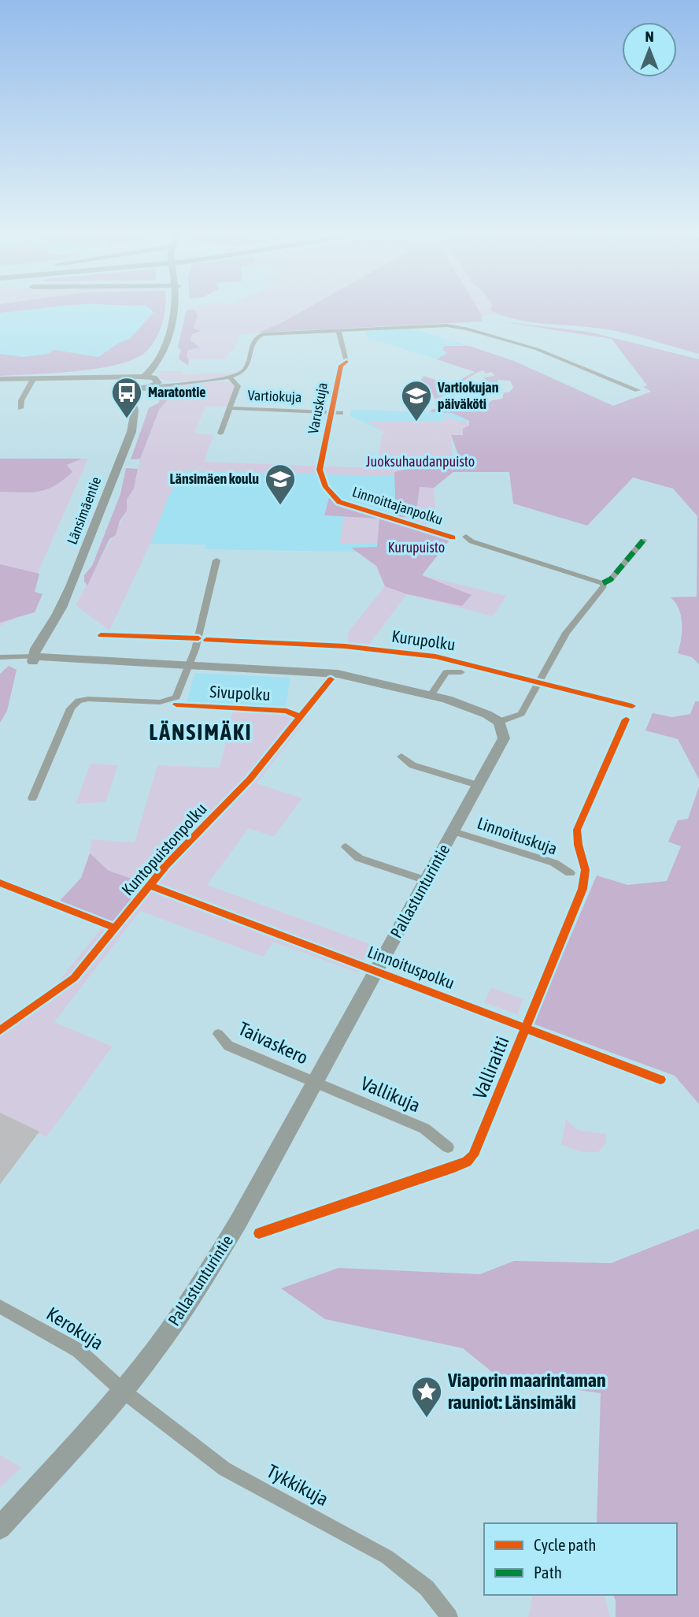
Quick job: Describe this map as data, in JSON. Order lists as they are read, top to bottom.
{
  "streets": {
    "main road": ["Länsimäentie", "Pallastunturintie"],
    "street": [
      "Vartiokuja",
      "Linnoituskuja",
      "Taivaskero",
      "Vallikuja",
      "Kerokuja",
      "Tykkikuja"
    ],
    "cycle path": [
      "Varuskuja",
      "Kurupolku",
      "Sivupolku",
      "Kuntopuistonpolku",
      "Valliraitti"
    ]
  },
  "crossings": [
    ["Linnoituskuja", "Pallastunturintie"],
    ["Pallastunturintie", "Taivaskero"],
    ["Pallastunturintie", "Vallikuja"],
    ["Pallastunturintie", "Kerokuja"],
    ["Pallastunturintie", "Tykkikuja"],
    ["Taivaskero", "Vallikuja"],
    ["Kerokuja", "Tykkikuja"]
  ],
  "districts": ["LÄNSIMÄKI"],
  "parks": ["Juoksuhaudanpuisto", "Kurupuisto"],
  "places": {
    "bus stop": ["Maratontie"],
    "school or university": ["Vartiokujan päiväköti", "Länsimäen koulu"],
    "place": ["Viaporin maarintaman rauniot: Länsimäki"]
  },
  "legend": ["Cycle path", "Path"],
  "north": "top"
}
